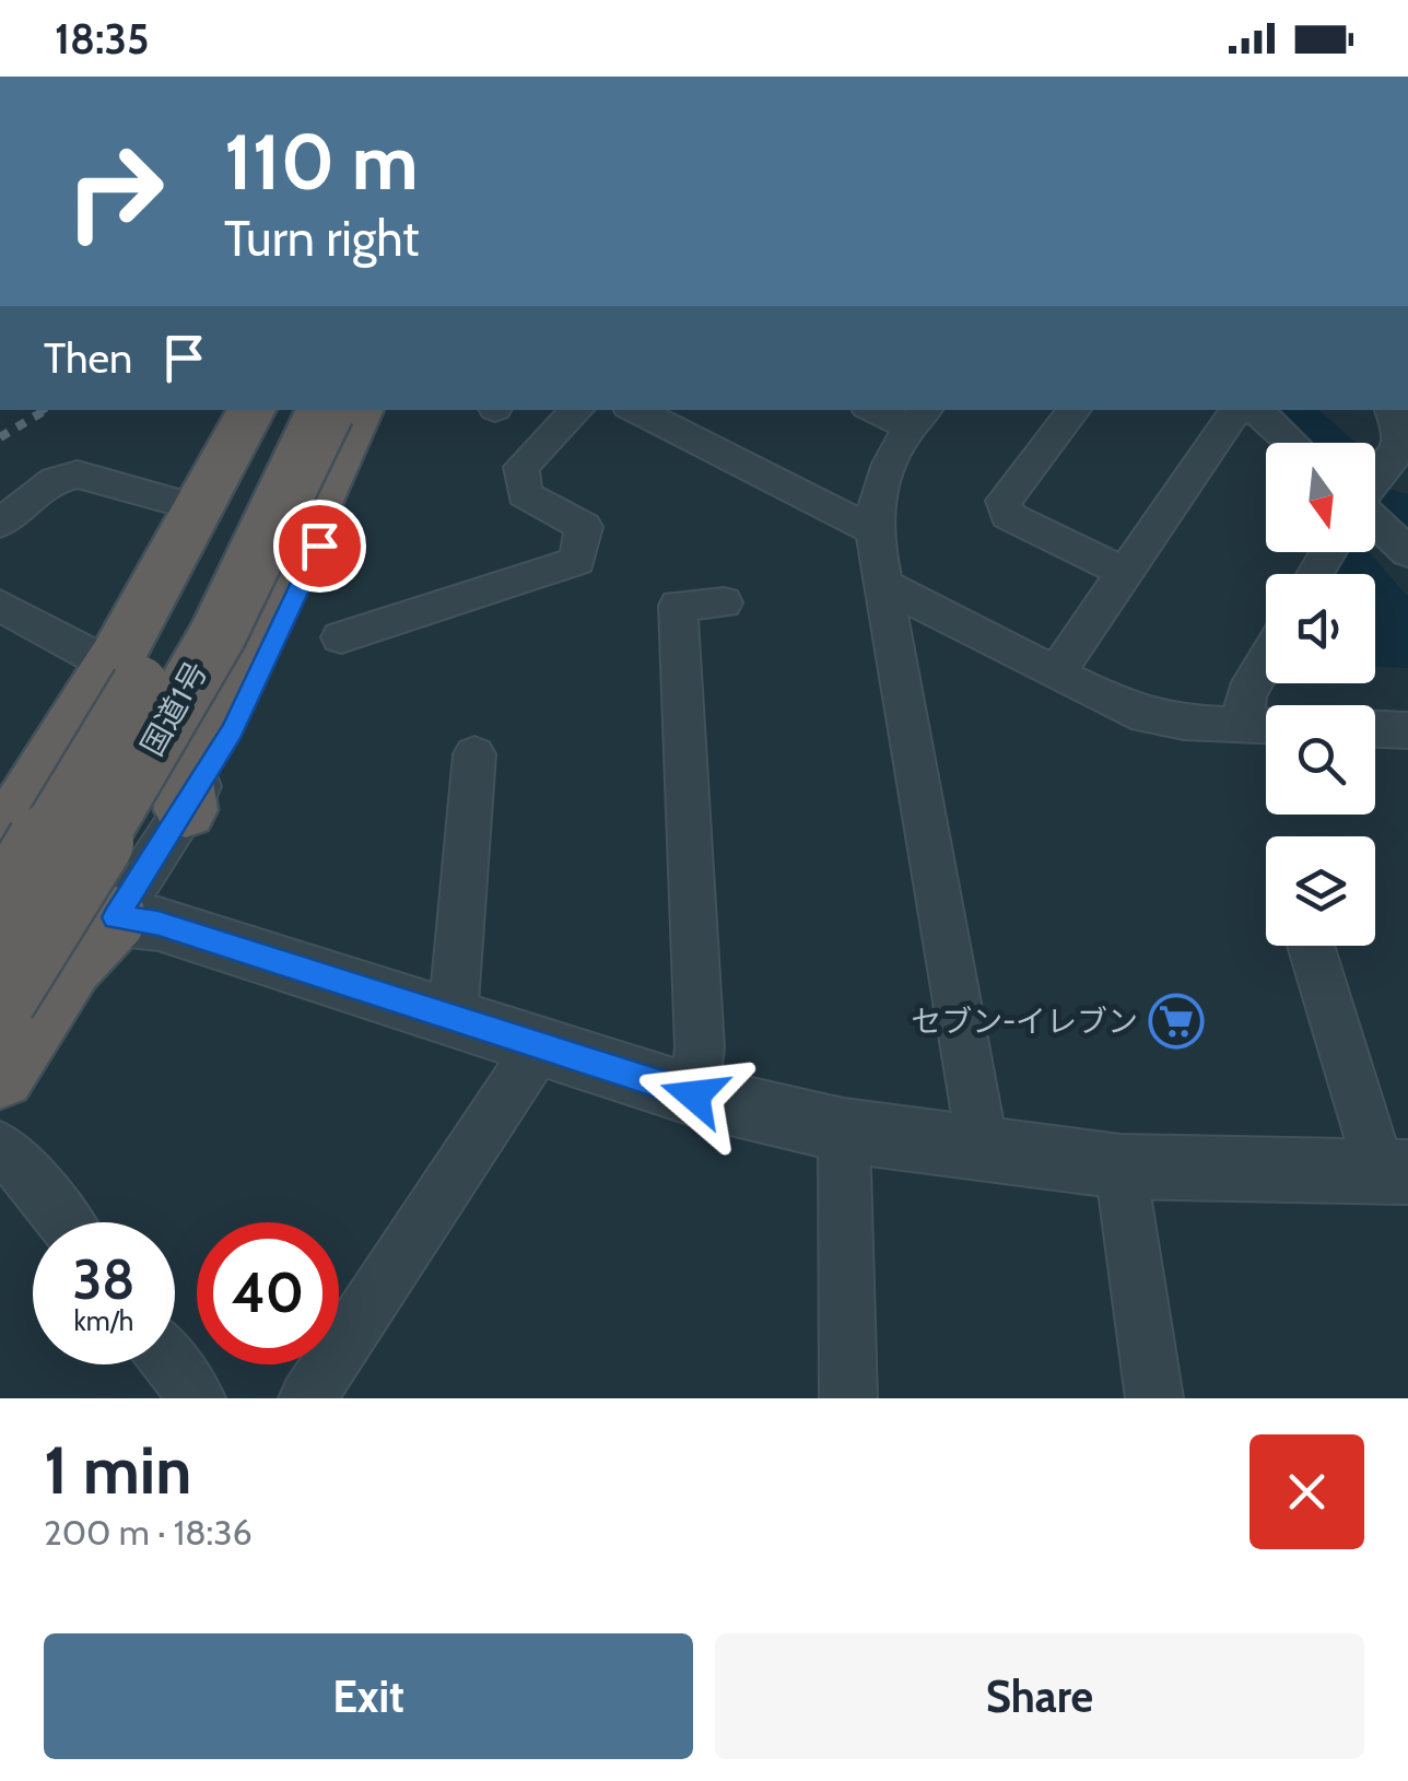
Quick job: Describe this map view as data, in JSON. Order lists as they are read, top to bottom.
{
  "streets": {
    "highway": ["国道1号"]
  },
  "places": {
    "supermarket": ["セブン-イレブン"]
  },
  "north": "bottom",
  "page": {
    "status": "18:35",
    "turn": ["110 m", "Turn right"],
    "then": "Then",
    "speed": "38 km/h",
    "limit": "40",
    "heading": ["1 min", "200 m · 18:36"],
    "buttons": ["Exit", "Share"]
  }
}
